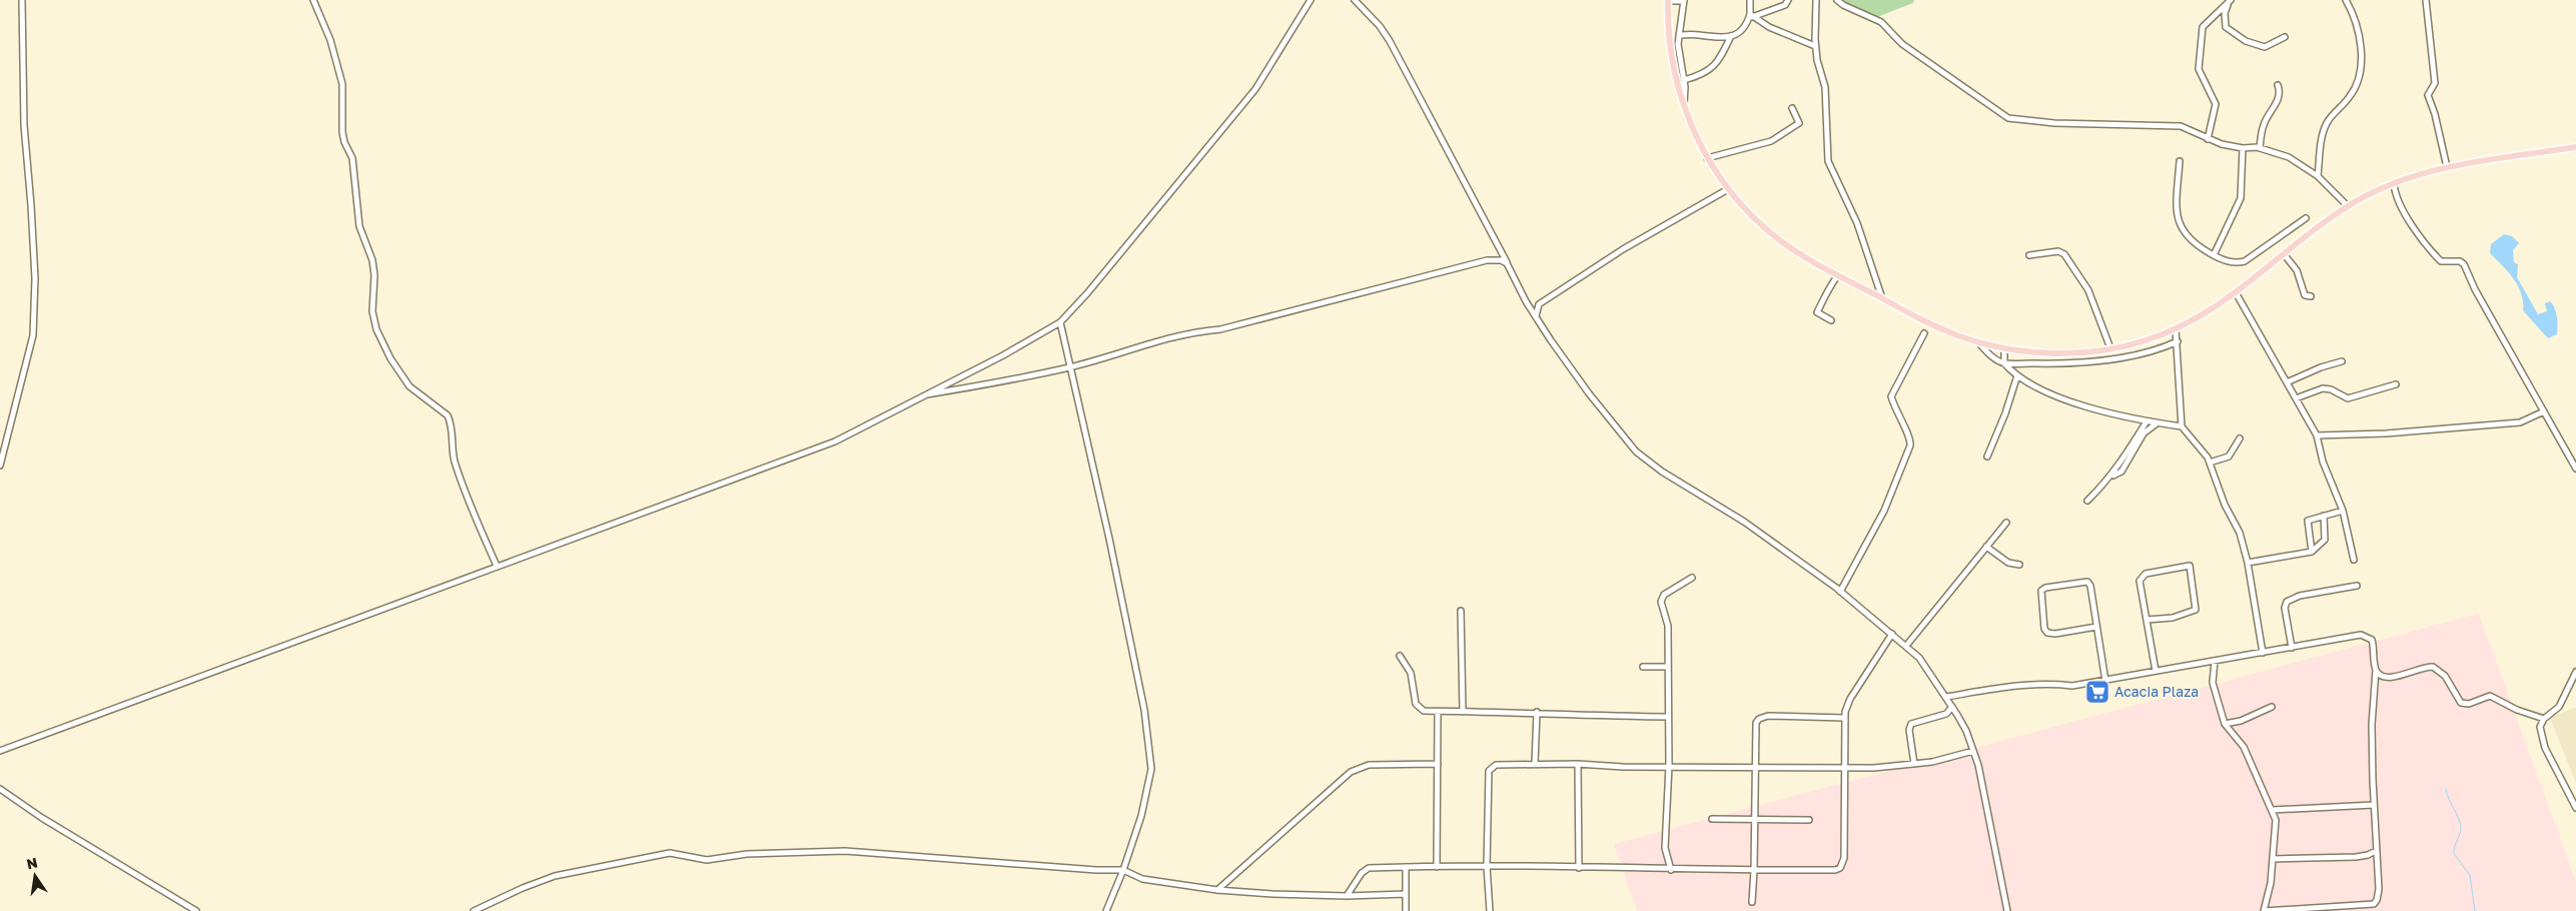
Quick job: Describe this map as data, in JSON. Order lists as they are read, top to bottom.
{
  "places": {
    "supermarket": ["Acacia Plaza"]
  },
  "north": "top"
}
